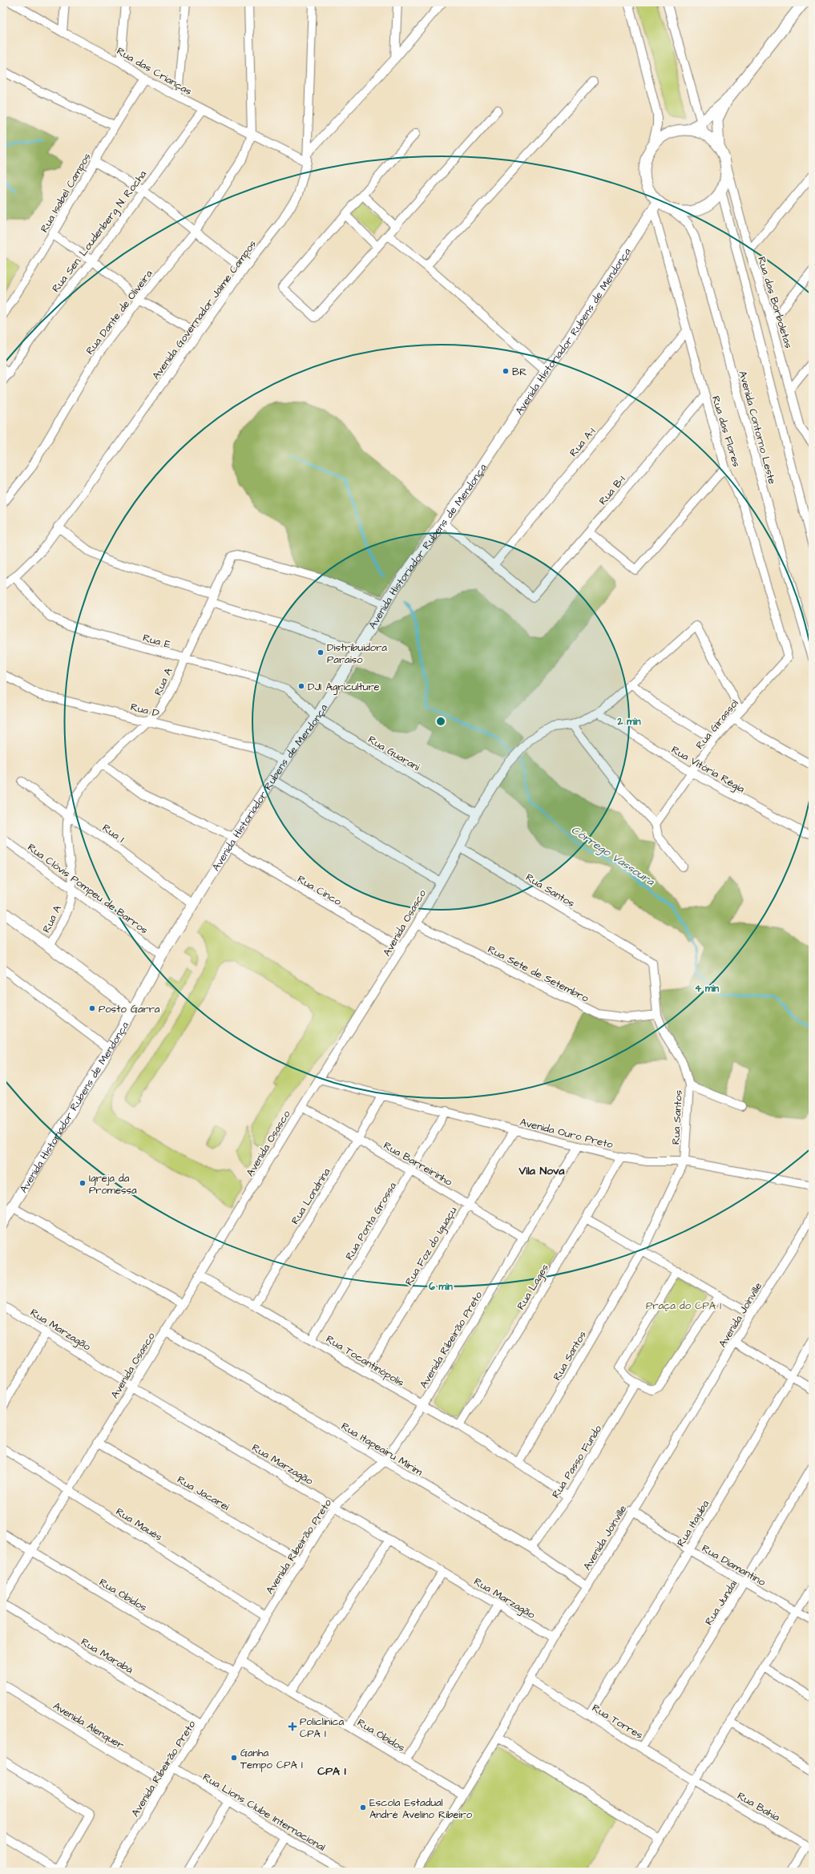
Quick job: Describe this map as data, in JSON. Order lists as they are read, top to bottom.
{
  "streets": {
    "main road": ["Avenida Historiador Rubens de Mendonça"],
    "street": [
      "Rua das Crianças",
      "Rua Isabel Campos",
      "Rua Sen. Loudenberg N. Rocha",
      "Rua das Borboletas",
      "Avenida Governador Jaime Campos",
      "Rua Dante de Oliveira",
      "Avenida Contorno Leste",
      "Rua das Flores",
      "Rua A-1",
      "Rua B-1",
      "Rua E",
      "Rua A",
      "Rua D",
      "Rua Girassol",
      "Rua Guarani",
      "Rua Vitória Régia",
      "Rua I",
      "Rua Clóvis Pompeu de Barros",
      "Rua Cinco",
      "Rua Santos",
      "Avenida Osasco",
      "Rua Sete de Setembro",
      "Avenida Ouro Preto",
      "Rua Barreirinho",
      "Rua Londrina",
      "Rua Ponta Grossa",
      "Rua Foz do Iguaçu",
      "Rua Lages",
      "Avenida Joinville",
      "Rua Marzagão",
      "Avenida Ribeirão Preto",
      "Rua Tocantinópolis",
      "Rua Itapeairu Mirim",
      "Rua Passo Fundo",
      "Rua Jacareí",
      "Rua Itajuba",
      "Rua Maués",
      "Rua Diamantino",
      "Rua Óbidos",
      "Rua Jundai",
      "Rua Marabá",
      "Rua Torres",
      "Avenida Alenquer",
      "Rua Bahia",
      "Rua Lions Clube Internacional"
    ]
  },
  "crossings": [
    ["Rua das Crianças", "Rua Isabel Campos"],
    ["Rua das Crianças", "Rua Sen. Loudenberg N. Rocha"],
    ["Rua das Crianças", "Avenida Governador Jaime Campos"],
    ["Rua das Crianças", "Rua Dante de Oliveira"],
    ["Rua das Borboletas", "Avenida Historiador Rubens de Mendonça"],
    ["Rua das Borboletas", "Avenida Contorno Leste"],
    ["Rua das Borboletas", "Rua das Flores"],
    ["Avenida Governador Jaime Campos", "Rua E"],
    ["Avenida Historiador Rubens de Mendonça", "Avenida Contorno Leste"],
    ["Avenida Historiador Rubens de Mendonça", "Rua das Flores"],
    ["Avenida Historiador Rubens de Mendonça", "Rua A"],
    ["Avenida Historiador Rubens de Mendonça", "Rua D"],
    ["Avenida Historiador Rubens de Mendonça", "Rua Guarani"],
    ["Avenida Historiador Rubens de Mendonça", "Rua I"],
    ["Avenida Historiador Rubens de Mendonça", "Rua Clóvis Pompeu de Barros"],
    ["Avenida Historiador Rubens de Mendonça", "Rua Cinco"],
    ["Avenida Contorno Leste", "Rua das Flores"],
    ["Rua das Flores", "Rua A-1"],
    ["Rua das Flores", "Rua B-1"],
    ["Rua das Flores", "Rua Girassol"],
    ["Rua A-1", "Rua B-1"],
    ["Rua E", "Rua A"],
    ["Rua E", "Rua Guarani"],
    ["Rua A", "Rua D"],
    ["Rua A", "Rua I"],
    ["Rua A", "Rua Clóvis Pompeu de Barros"],
    ["Rua Girassol", "Rua Vitória Régia"],
    ["Rua Girassol", "Avenida Osasco"],
    ["Rua Guarani", "Avenida Osasco"],
    ["Rua Vitória Régia", "Avenida Osasco"],
    ["Rua Cinco", "Avenida Osasco"],
    ["Rua Santos", "Avenida Osasco"],
    ["Rua Santos", "Rua Sete de Setembro"],
    ["Rua Santos", "Avenida Ouro Preto"],
    ["Rua Santos", "Rua Tocantinópolis"],
    ["Avenida Osasco", "Rua Sete de Setembro"],
    ["Avenida Osasco", "Avenida Ouro Preto"],
    ["Avenida Osasco", "Rua Barreirinho"],
    ["Avenida Osasco", "Rua Marzagão"],
    ["Avenida Osasco", "Rua Tocantinópolis"],
    ["Avenida Osasco", "Rua Itapeairu Mirim"],
    ["Avenida Osasco", "Rua Jacareí"],
    ["Avenida Osasco", "Rua Maués"],
    ["Avenida Osasco", "Rua Óbidos"],
    ["Avenida Ouro Preto", "Rua Londrina"],
    ["Avenida Ouro Preto", "Rua Ponta Grossa"],
    ["Avenida Ouro Preto", "Rua Foz do Iguaçu"],
    ["Avenida Ouro Preto", "Rua Lages"],
    ["Avenida Ouro Preto", "Avenida Ribeirão Preto"],
    ["Rua Barreirinho", "Rua Londrina"],
    ["Rua Barreirinho", "Rua Ponta Grossa"],
    ["Rua Barreirinho", "Rua Foz do Iguaçu"],
    ["Rua Barreirinho", "Avenida Ribeirão Preto"],
    ["Rua Londrina", "Rua Tocantinópolis"],
    ["Rua Ponta Grossa", "Rua Tocantinópolis"],
    ["Rua Foz do Iguaçu", "Rua Tocantinópolis"],
    ["Rua Lages", "Rua Tocantinópolis"],
    ["Avenida Joinville", "Rua Marzagão"],
    ["Avenida Joinville", "Rua Itapeairu Mirim"],
    ["Avenida Joinville", "Rua Diamantino"],
    ["Avenida Joinville", "Rua Óbidos"],
    ["Avenida Joinville", "Rua Torres"],
    ["Rua Marzagão", "Avenida Ribeirão Preto"],
    ["Avenida Ribeirão Preto", "Rua Tocantinópolis"],
    ["Avenida Ribeirão Preto", "Rua Itapeairu Mirim"],
    ["Avenida Ribeirão Preto", "Rua Jacareí"],
    ["Avenida Ribeirão Preto", "Rua Maués"],
    ["Avenida Ribeirão Preto", "Rua Óbidos"],
    ["Avenida Ribeirão Preto", "Rua Marabá"],
    ["Avenida Ribeirão Preto", "Avenida Alenquer"],
    ["Avenida Ribeirão Preto", "Rua Lions Clube Internacional"],
    ["Rua Tocantinópolis", "Rua Passo Fundo"],
    ["Rua Itapeairu Mirim", "Rua Passo Fundo"],
    ["Rua Itajuba", "Rua Diamantino"],
    ["Rua Itajuba", "Rua Torres"],
    ["Rua Diamantino", "Rua Jundai"],
    ["Rua Jundai", "Rua Torres"],
    ["Rua Torres", "Rua Bahia"]
  ],
  "districts": ["Vila Nova", "CPA I"],
  "water": ["Córrego Vassoura"],
  "parks": ["Praça do CPA 1"],
  "places": {
    "other": [
      "BR",
      "Distribuidora Paraíso",
      "DJI Agriculture",
      "Posto Garra",
      "Igreja da Promessa",
      "Ganha Tempo CPA I",
      "Escola Estadual André Avelino Ribeiro"
    ],
    "health": ["Policlinica CPA I"]
  },
  "rings": ["2 min", "4 min", "6 min"]
}
